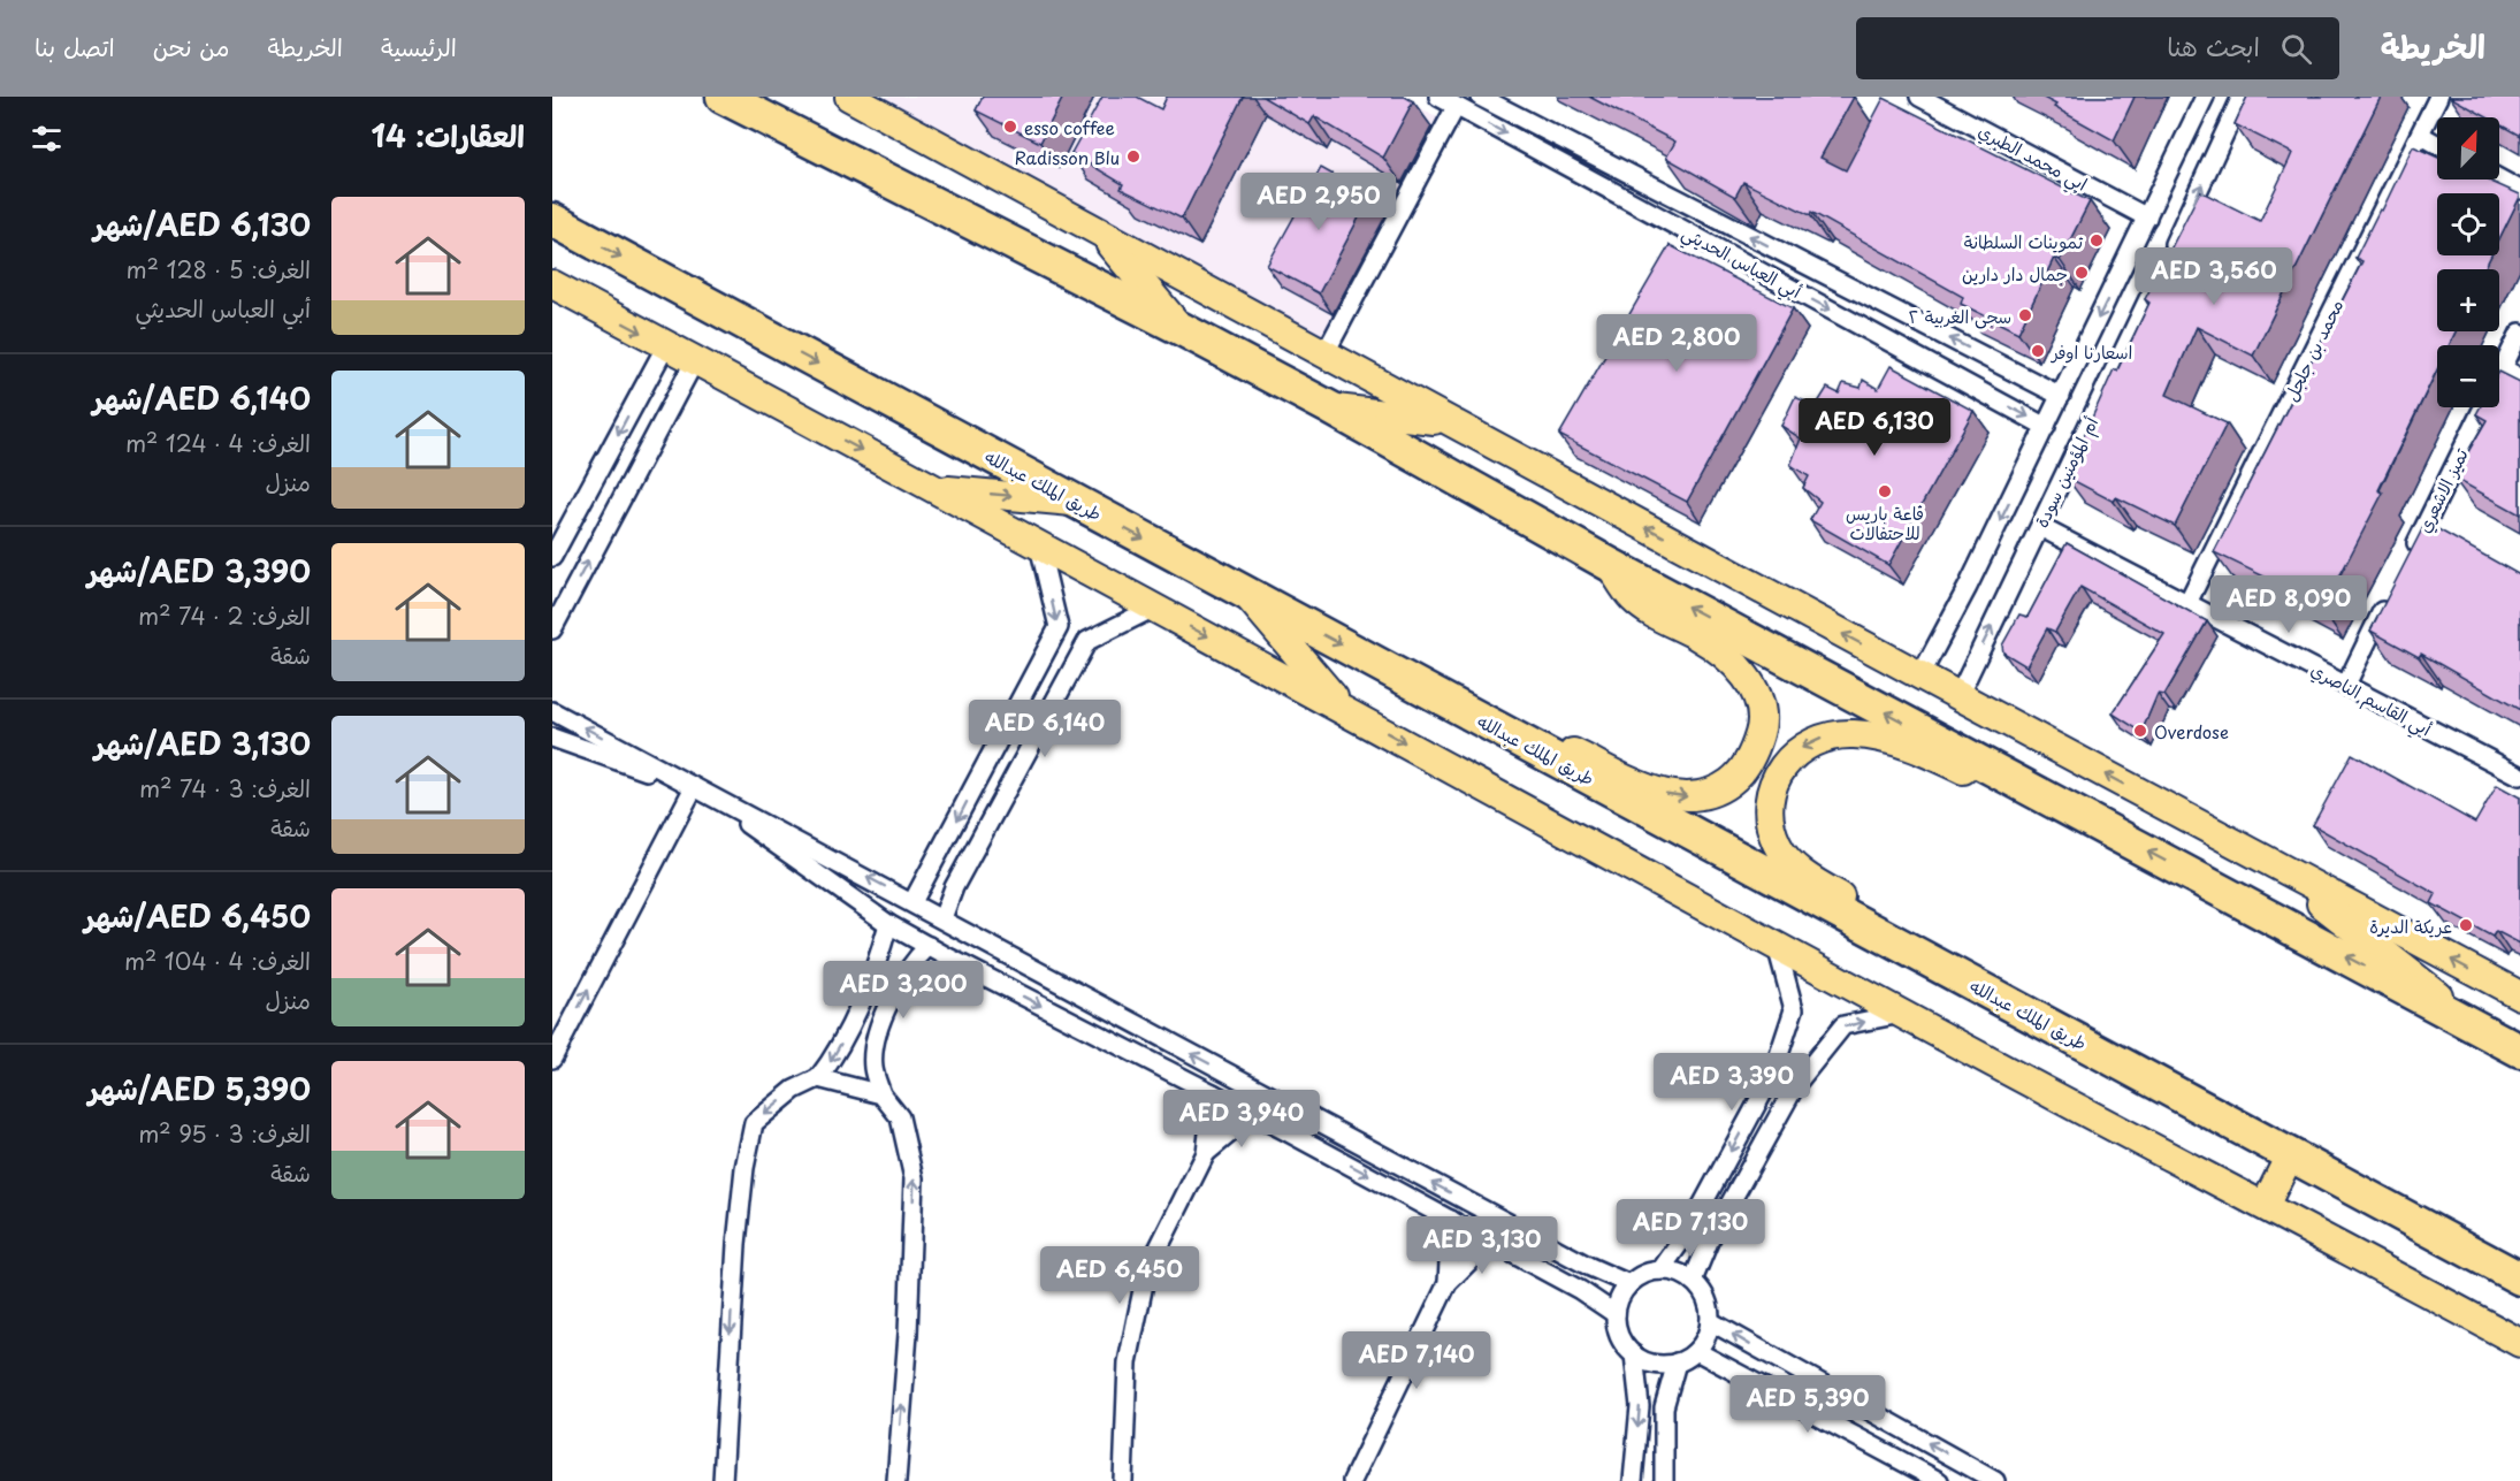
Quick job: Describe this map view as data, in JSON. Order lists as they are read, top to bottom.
{
  "streets": {
    "highway": ["طريق الملك عبدالله"],
    "street": [
      "ابي محمد الطبري",
      "أبي العباس الحديثي",
      "محمد بن جلجل",
      "أم المؤمنين سودة",
      "تميز الاشعري",
      "أبي القاسم الناصري"
    ]
  },
  "crossings": [
    ["محمد بن جلجل", "أبي القاسم الناصري"],
    ["أم المؤمنين سودة", "أبي القاسم الناصري"]
  ],
  "places": [
    "esso coffee",
    "Radisson Blu",
    "تموينات السلطانة",
    "جمال دار دارين",
    "سجى الغربية ٢",
    "اسعارنا اوفر",
    "قاعة باريس للاحتفالات",
    "Overdose",
    "عريكة الديرة"
  ],
  "north": "top right",
  "page": {
    "header": "الخريطة",
    "search": "ابحث هنا",
    "nav": [
      "الرئيسية",
      "الخريطة",
      "من نحن",
      "اتصل بنا"
    ],
    "heading": "العقارات: 14",
    "map_buttons": ["+", "−"],
    "price": [
      "AED 2,950",
      "AED 3,560",
      "AED 2,800",
      "AED 6,130",
      "AED 8,090",
      "AED 6,140",
      "AED 3,200",
      "AED 3,390",
      "AED 3,940",
      "AED 7,130",
      "AED 3,130",
      "AED 6,450",
      "AED 7,140",
      "AED 5,390"
    ],
    "list": [
      {
        "name": "AED 6,130/شهر",
        "note": "الغرف: 5 · 128 m² · أبي العباس الحديثي"
      },
      {
        "name": "AED 6,140/شهر",
        "note": "الغرف: 4 · 124 m² · منزل"
      },
      {
        "name": "AED 3,390/شهر",
        "note": "الغرف: 2 · 74 m² · شقة"
      },
      {
        "name": "AED 3,130/شهر",
        "note": "الغرف: 3 · 74 m² · شقة"
      },
      {
        "name": "AED 6,450/شهر",
        "note": "الغرف: 4 · 104 m² · منزل"
      },
      {
        "name": "AED 5,390/شهر",
        "note": "الغرف: 3 · 95 m² · شقة"
      }
    ]
  }
}
